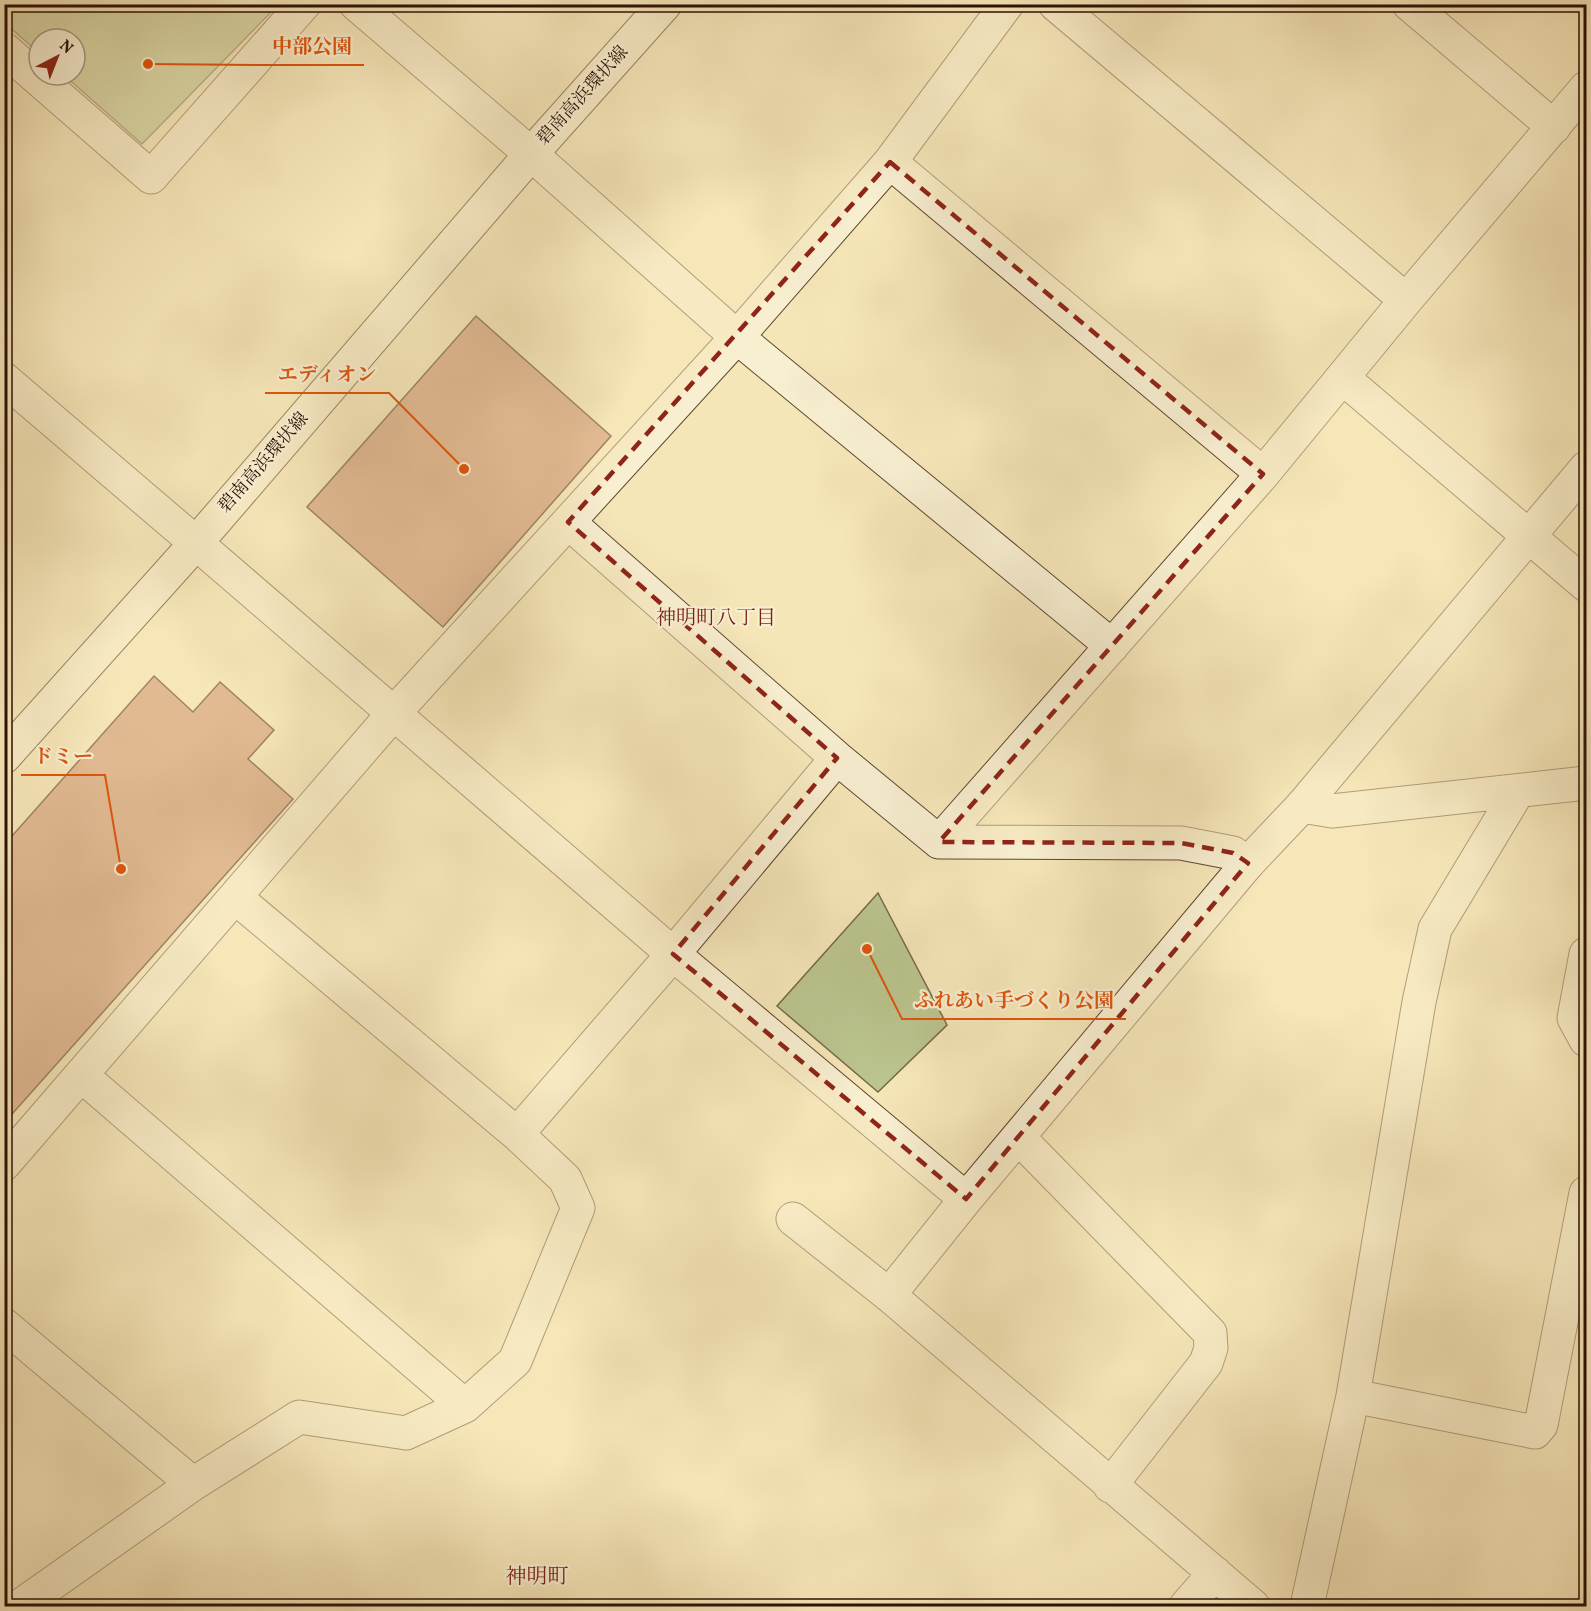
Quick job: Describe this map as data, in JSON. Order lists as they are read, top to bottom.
{
  "streets": {
    "street": ["碧南高浜環状線"]
  },
  "districts": ["神明町八丁目", "神明町"],
  "places": [
    "中部公園",
    "エディオン",
    "ドミー",
    "ふれあい手づくり公園"
  ],
  "north": "top right"
}
